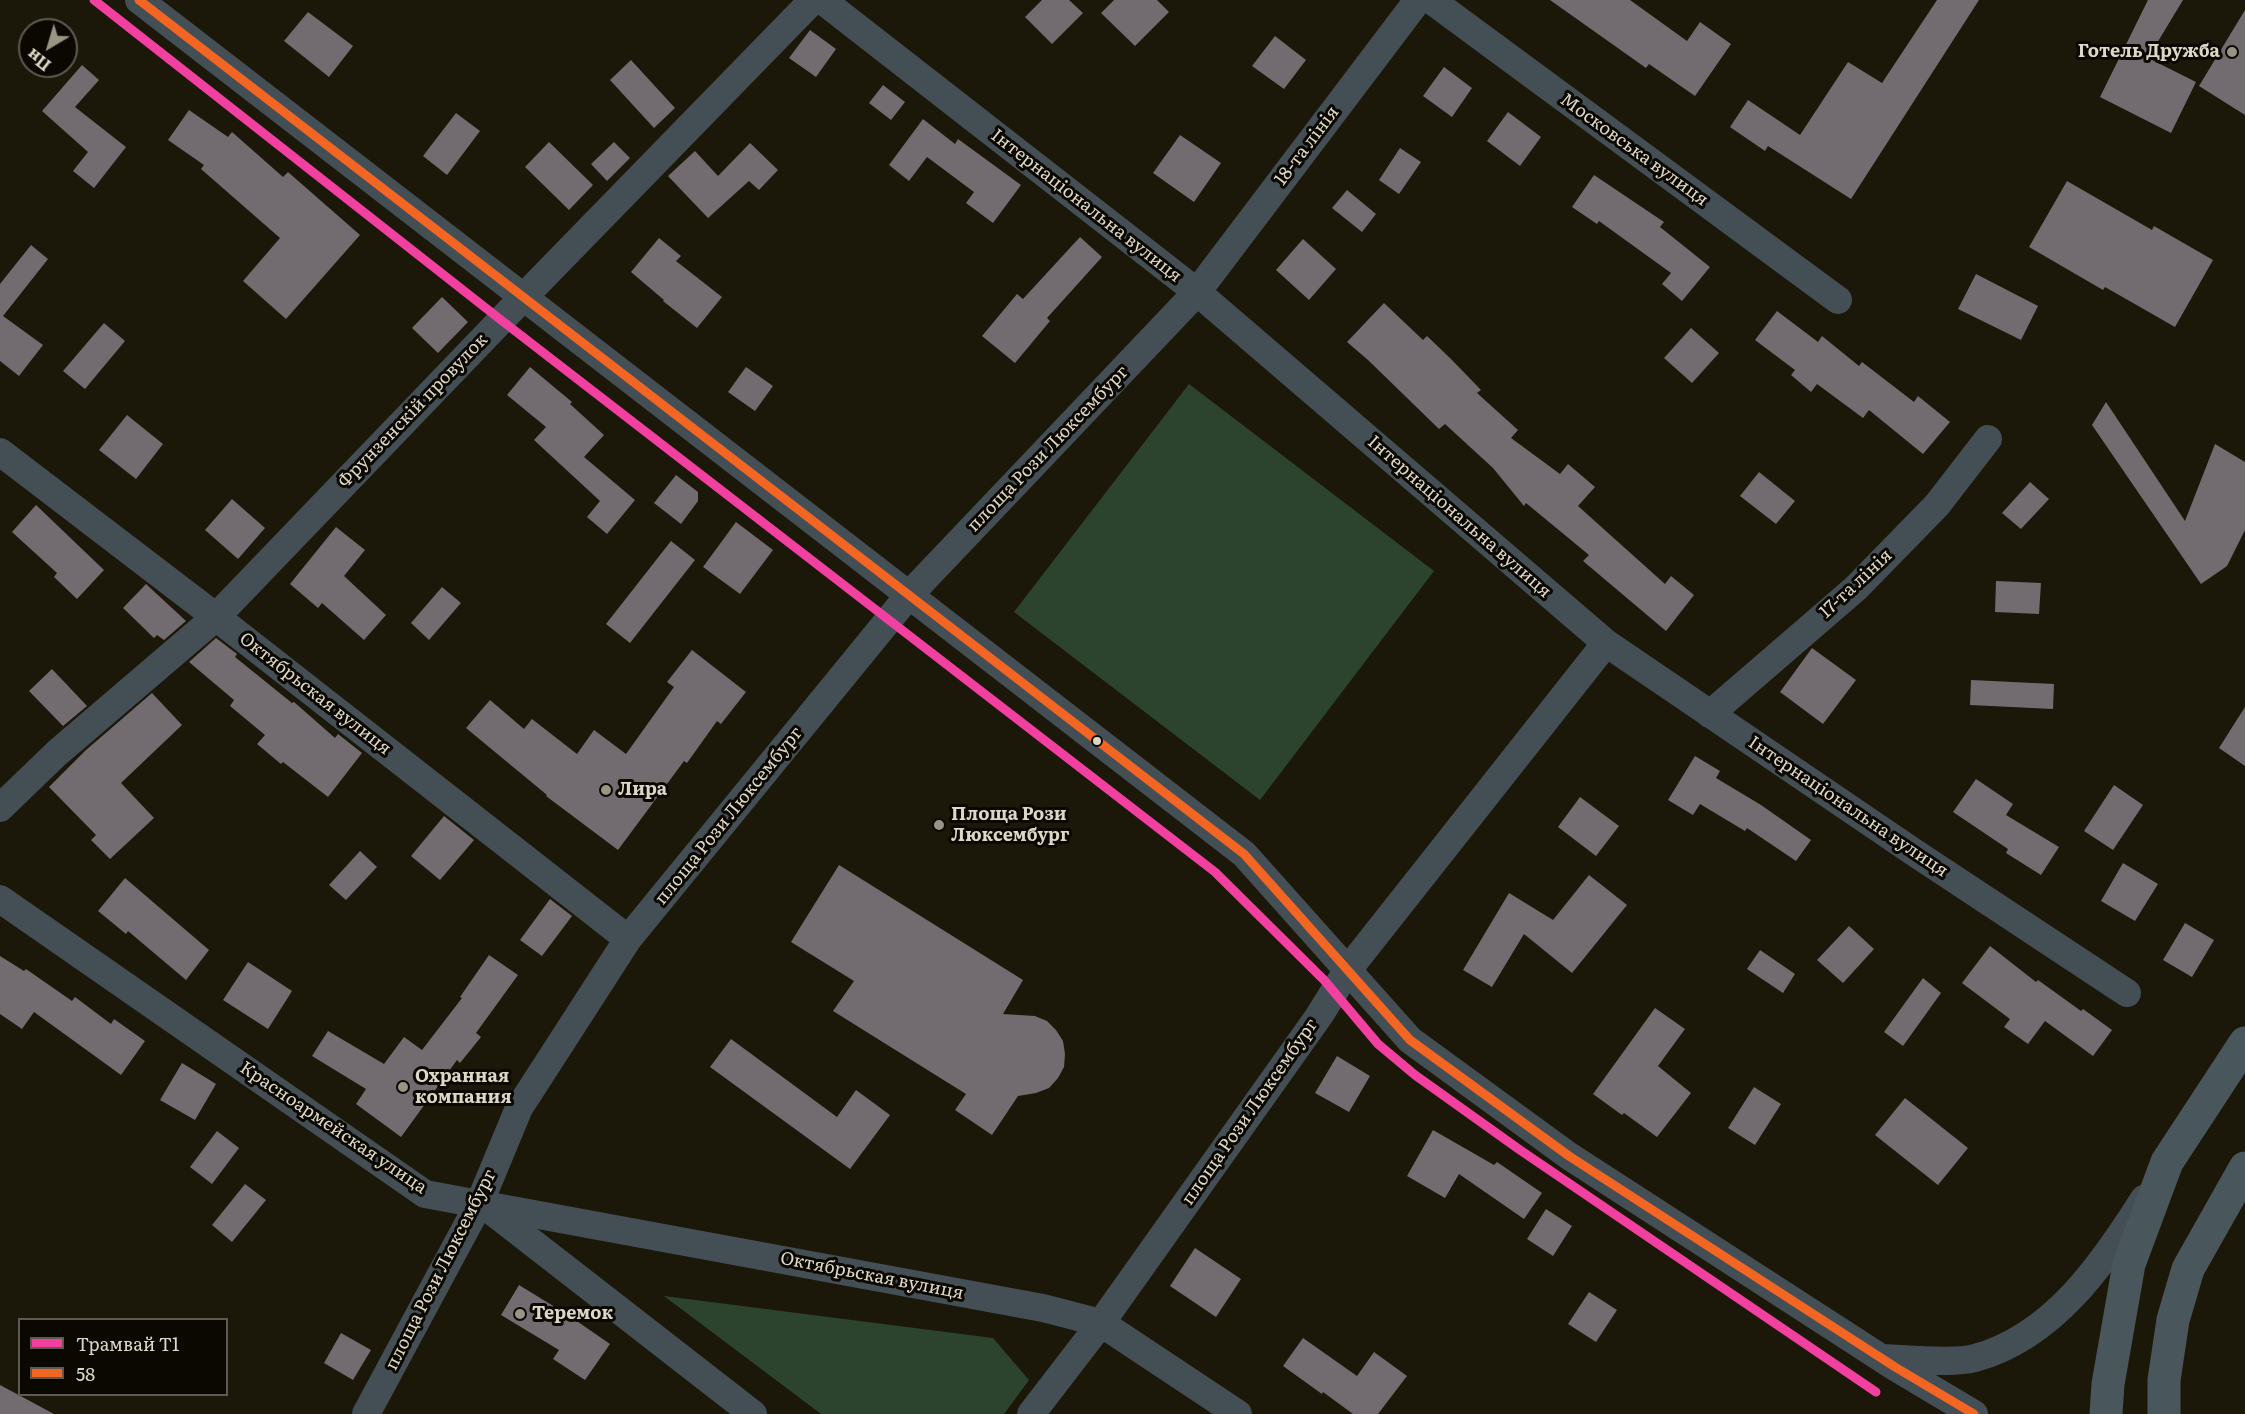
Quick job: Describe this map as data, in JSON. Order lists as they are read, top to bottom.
{
  "streets": {
    "street": [
      "18-та лінія",
      "Московська вулиця",
      "Інтернаціональна вулиця",
      "Фрунзенскій провулок",
      "площа Рози Люксембург",
      "17-та лінія",
      "Октябрьская вулиця",
      "Красноармейская улица"
    ]
  },
  "crossings": [
    ["18-та лінія", "Інтернаціональна вулиця"],
    ["18-та лінія", "площа Рози Люксембург"],
    ["Інтернаціональна вулиця", "площа Рози Люксембург"],
    ["Інтернаціональна вулиця", "17-та лінія"],
    ["Фрунзенскій провулок", "Октябрьская вулиця"],
    ["площа Рози Люксембург", "Октябрьская вулиця"],
    ["площа Рози Люксембург", "Красноармейская улица"],
    ["Октябрьская вулиця", "Красноармейская улица"]
  ],
  "places": [
    "Готель Дружба",
    "Лира",
    "Площа Рози Люксембург",
    "Охранная компания",
    "Теремок"
  ],
  "lines": ["tram line T1", "transit line 58"],
  "legend": ["Трамвай T1", "58"],
  "north": "bottom left"
}
